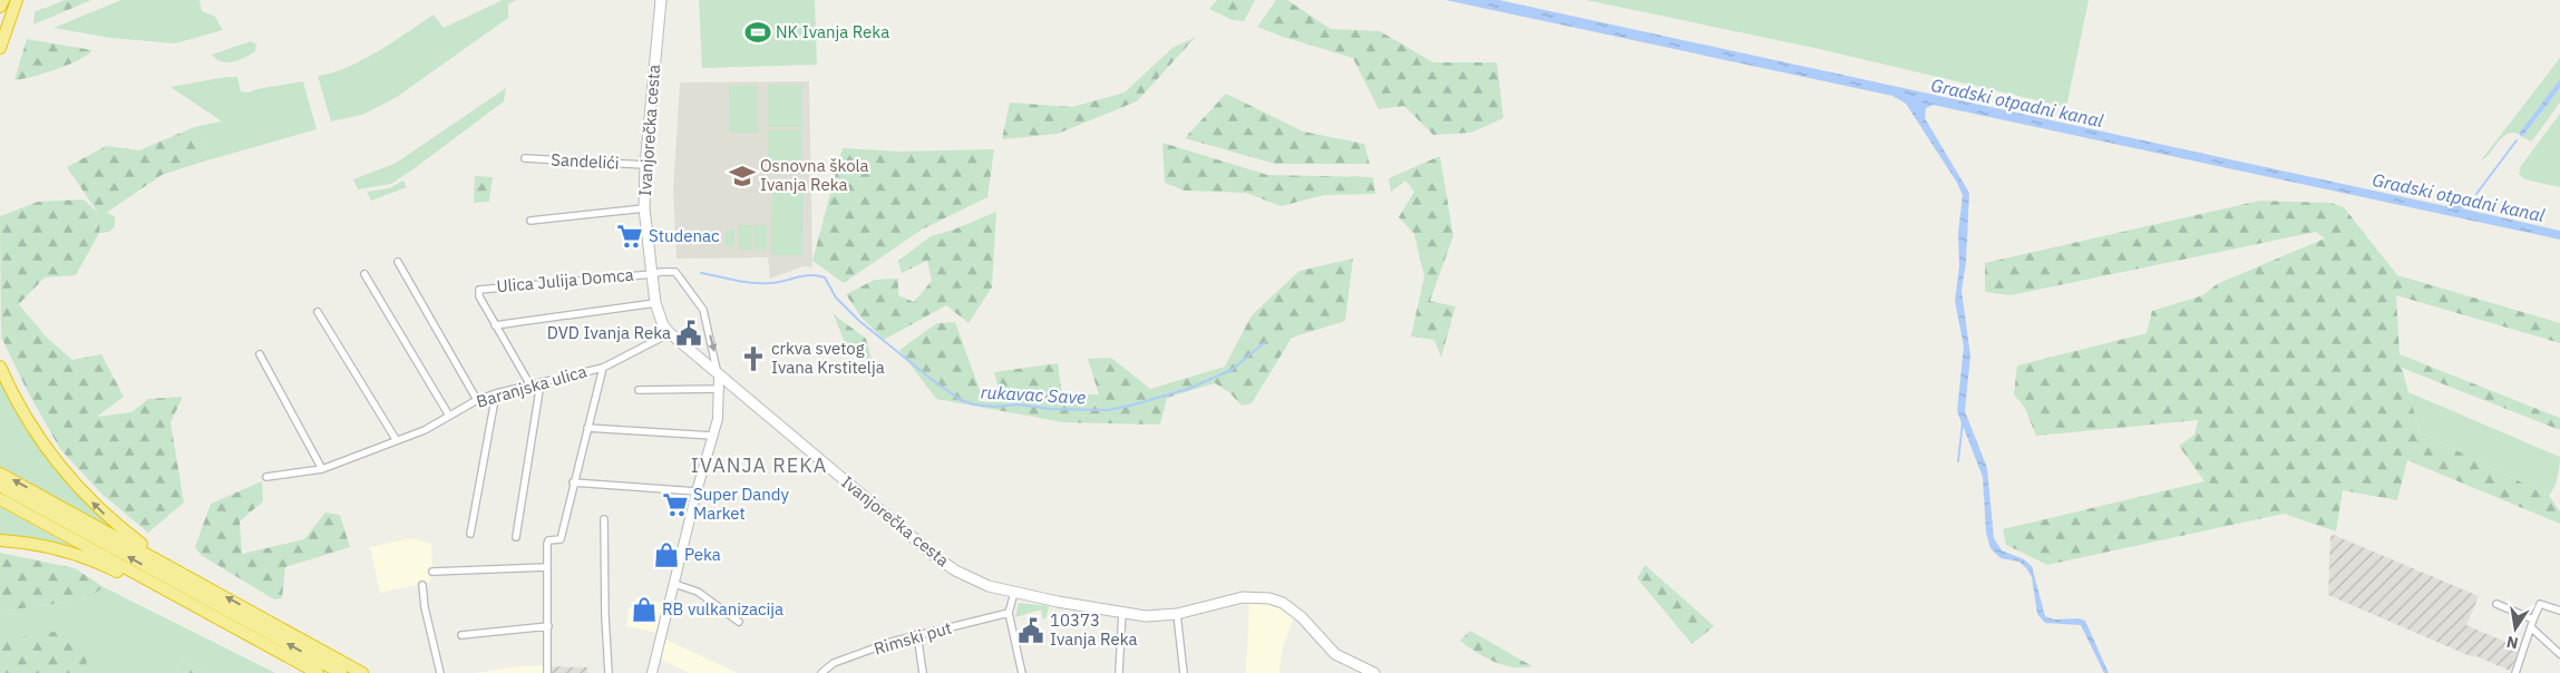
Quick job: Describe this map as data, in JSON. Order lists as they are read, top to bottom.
{
  "streets": {
    "main road": ["Ivanjorečka cesta"],
    "street": [
      "Sandelići",
      "Ulica Julija Domca",
      "Baranjska ulica",
      "Rimski put"
    ]
  },
  "crossings": [
    ["Ivanjorečka cesta", "Sandelići"],
    ["Ivanjorečka cesta", "Ulica Julija Domca"],
    ["Ivanjorečka cesta", "Baranjska ulica"]
  ],
  "districts": ["IVANJA REKA"],
  "water": ["Gradski otpadni kanal", "rukavac Save"],
  "places": {
    "sports": ["NK Ivanja Reka"],
    "school or university": ["Osnovna škola Ivanja Reka"],
    "supermarket": ["Studenac", "Super Dandy Market"],
    "public building": ["DVD Ivanja Reka", "10373 Ivanja Reka"],
    "church": ["crkva svetog Ivana Krstitelja"],
    "shop": ["Peka", "RB vulkanizacija"]
  },
  "north": "bottom"
}
